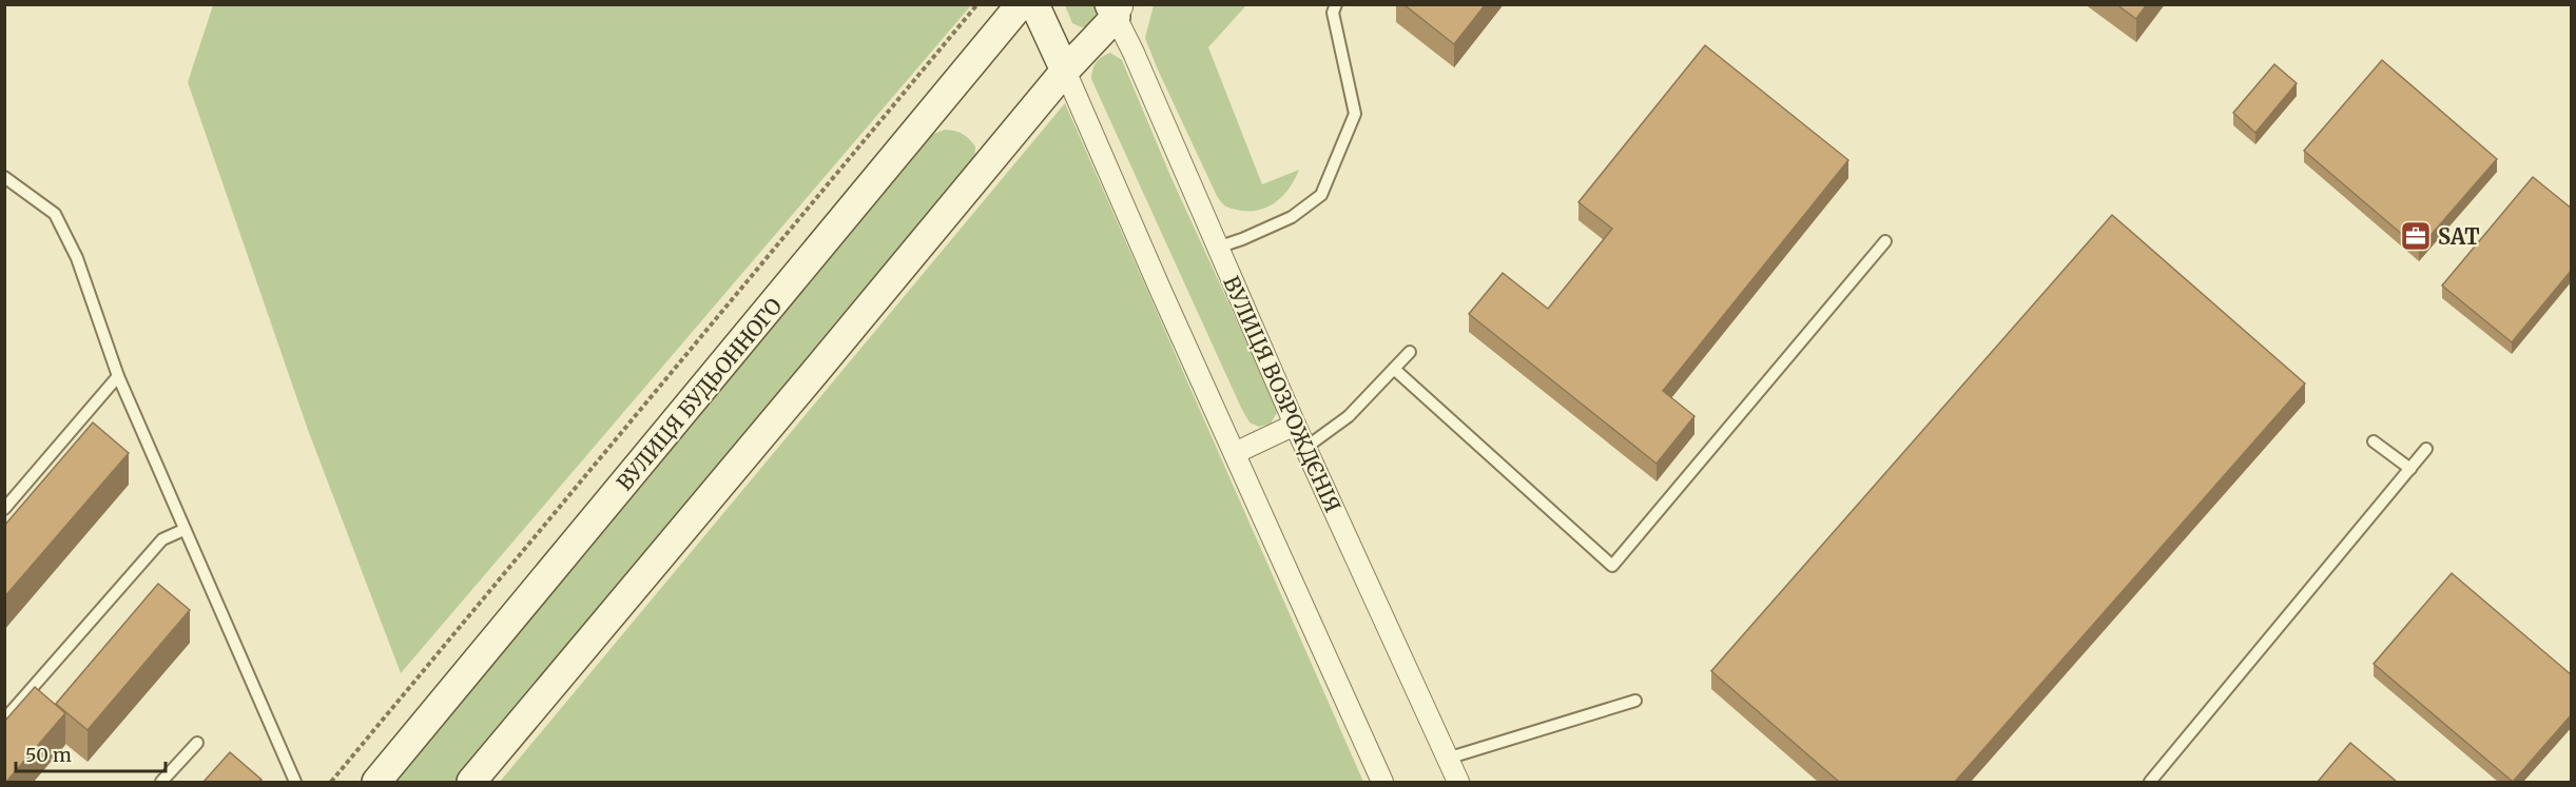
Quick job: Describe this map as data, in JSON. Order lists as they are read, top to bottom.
{
  "streets": {
    "main road": ["ВУЛИЦЯ БУДЬОННОГО"],
    "street": ["ВУЛИЦЯ ВОЗРОЖДЄНІЯ"]
  },
  "places": {
    "office": ["SAT"]
  },
  "scale_bar": "50 m"
}
